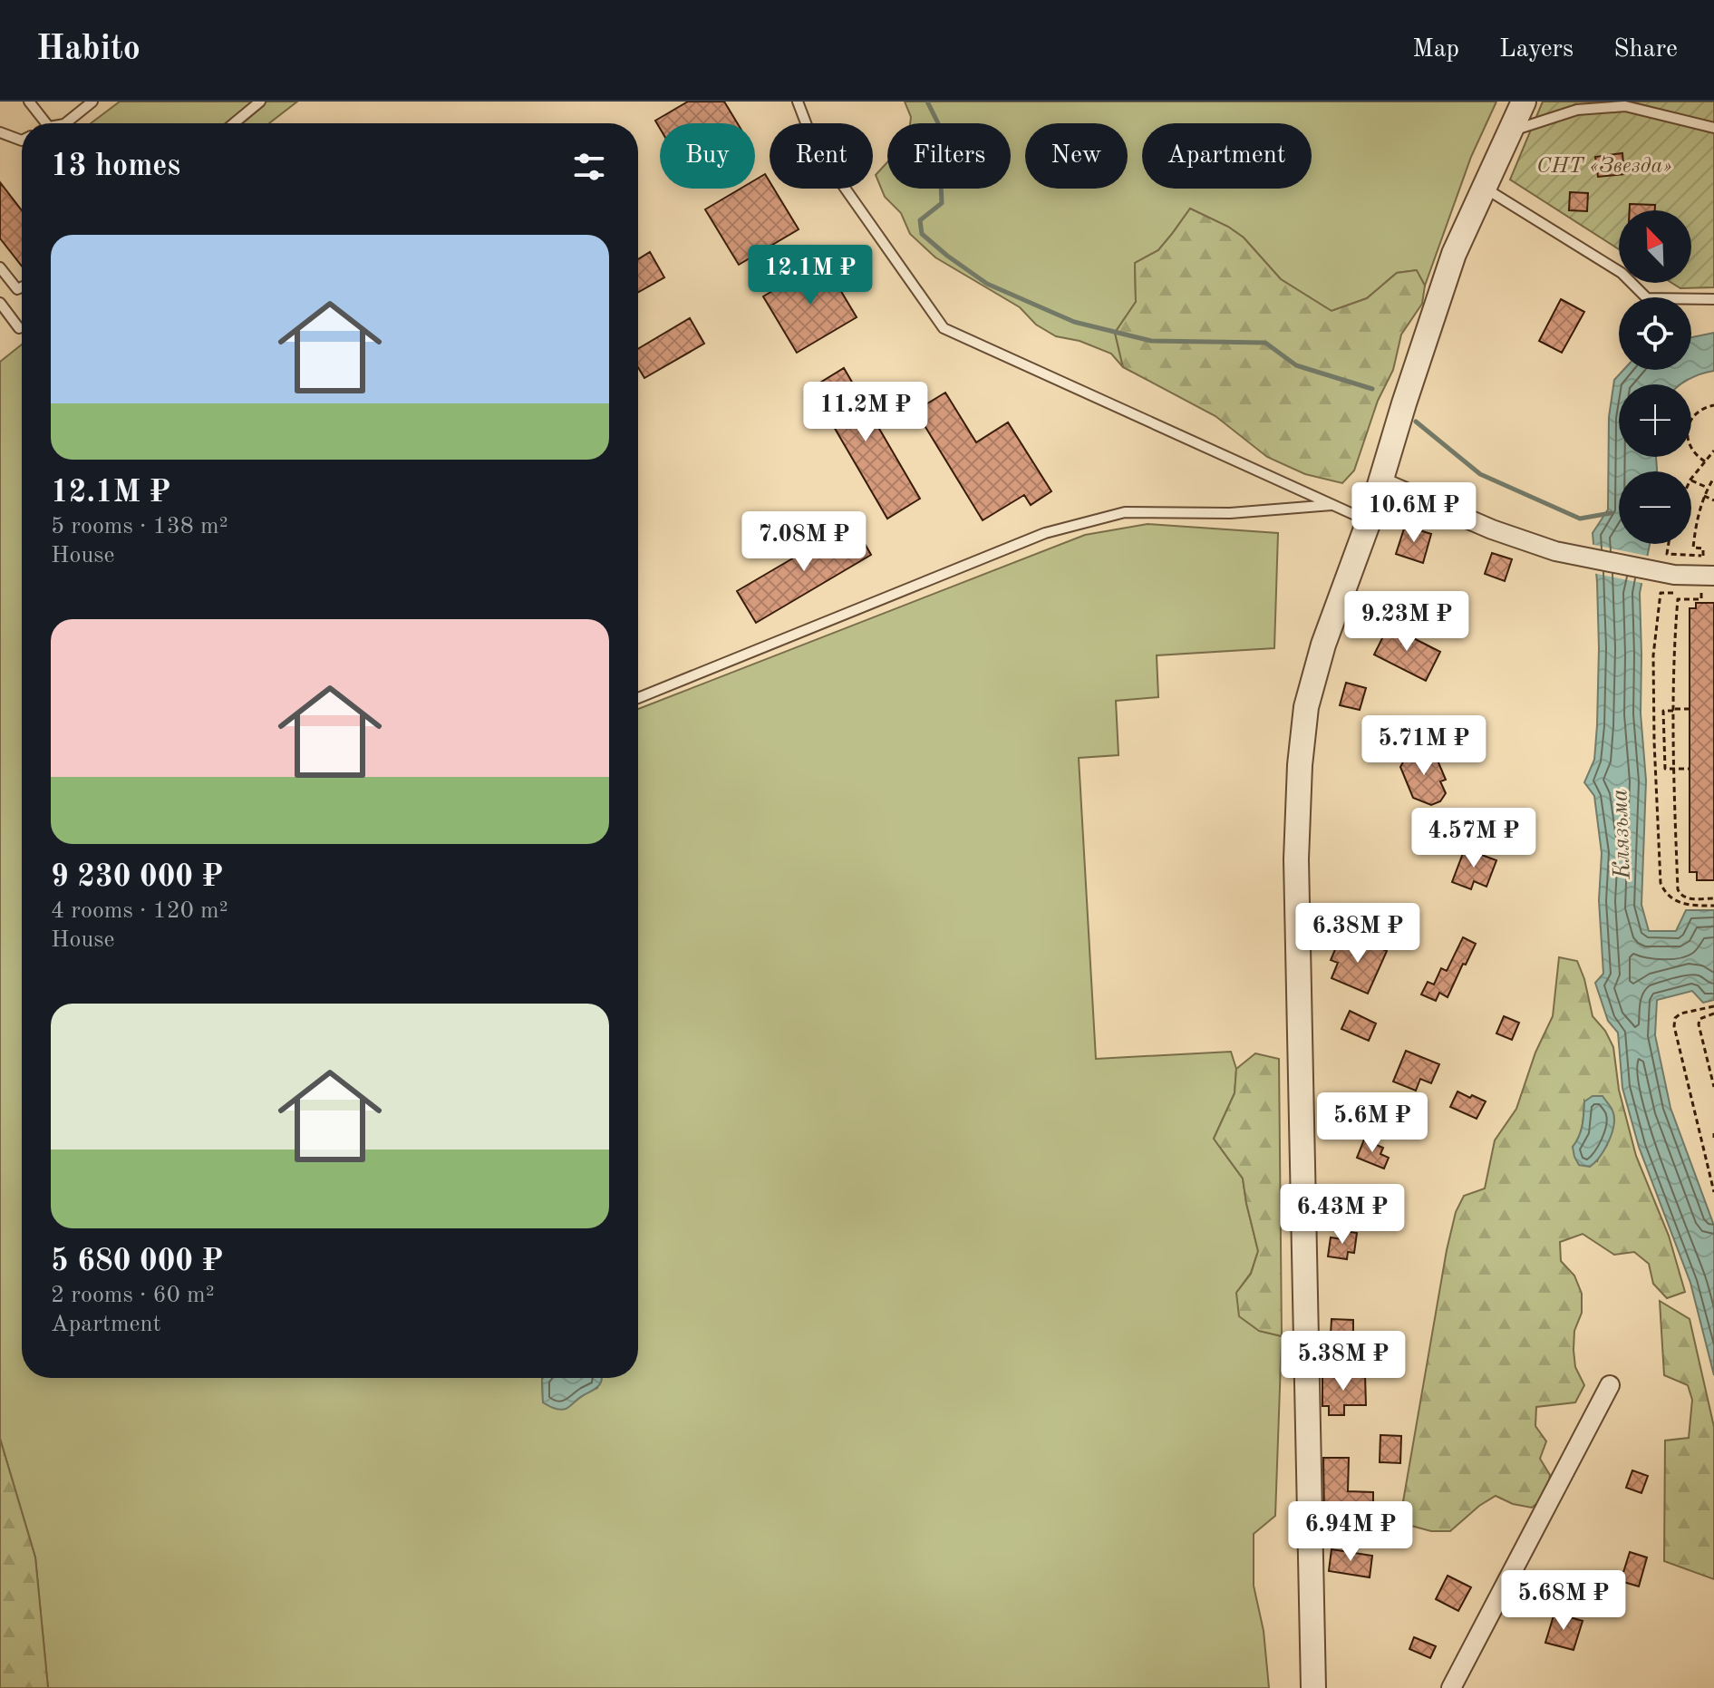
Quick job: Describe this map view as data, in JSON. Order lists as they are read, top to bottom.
{
  "water": ["Клязьма"],
  "parks": ["СНТ «Звезда»"],
  "north": "top left",
  "page": {
    "header": "Habito",
    "nav": ["Map", "Layers", "Share"],
    "chip": [
      "Buy",
      "Rent",
      "Filters",
      "New",
      "Apartment"
    ],
    "heading": "13 homes",
    "map_buttons": ["+", "−"],
    "list": [
      {
        "name": "12.1M ₽",
        "note": "5 rooms · 138 m² · House"
      },
      {
        "name": "9 230 000 ₽",
        "note": "4 rooms · 120 m² · House"
      },
      {
        "name": "5 680 000 ₽",
        "note": "2 rooms · 60 m² · Apartment"
      }
    ],
    "price": [
      "12.1M ₽",
      "11.2M ₽",
      "10.6M ₽",
      "7.08M ₽",
      "9.23M ₽",
      "5.71M ₽",
      "4.57M ₽",
      "6.38M ₽",
      "5.6M ₽",
      "6.43M ₽",
      "5.38M ₽",
      "6.94M ₽",
      "5.68M ₽"
    ]
  }
}
